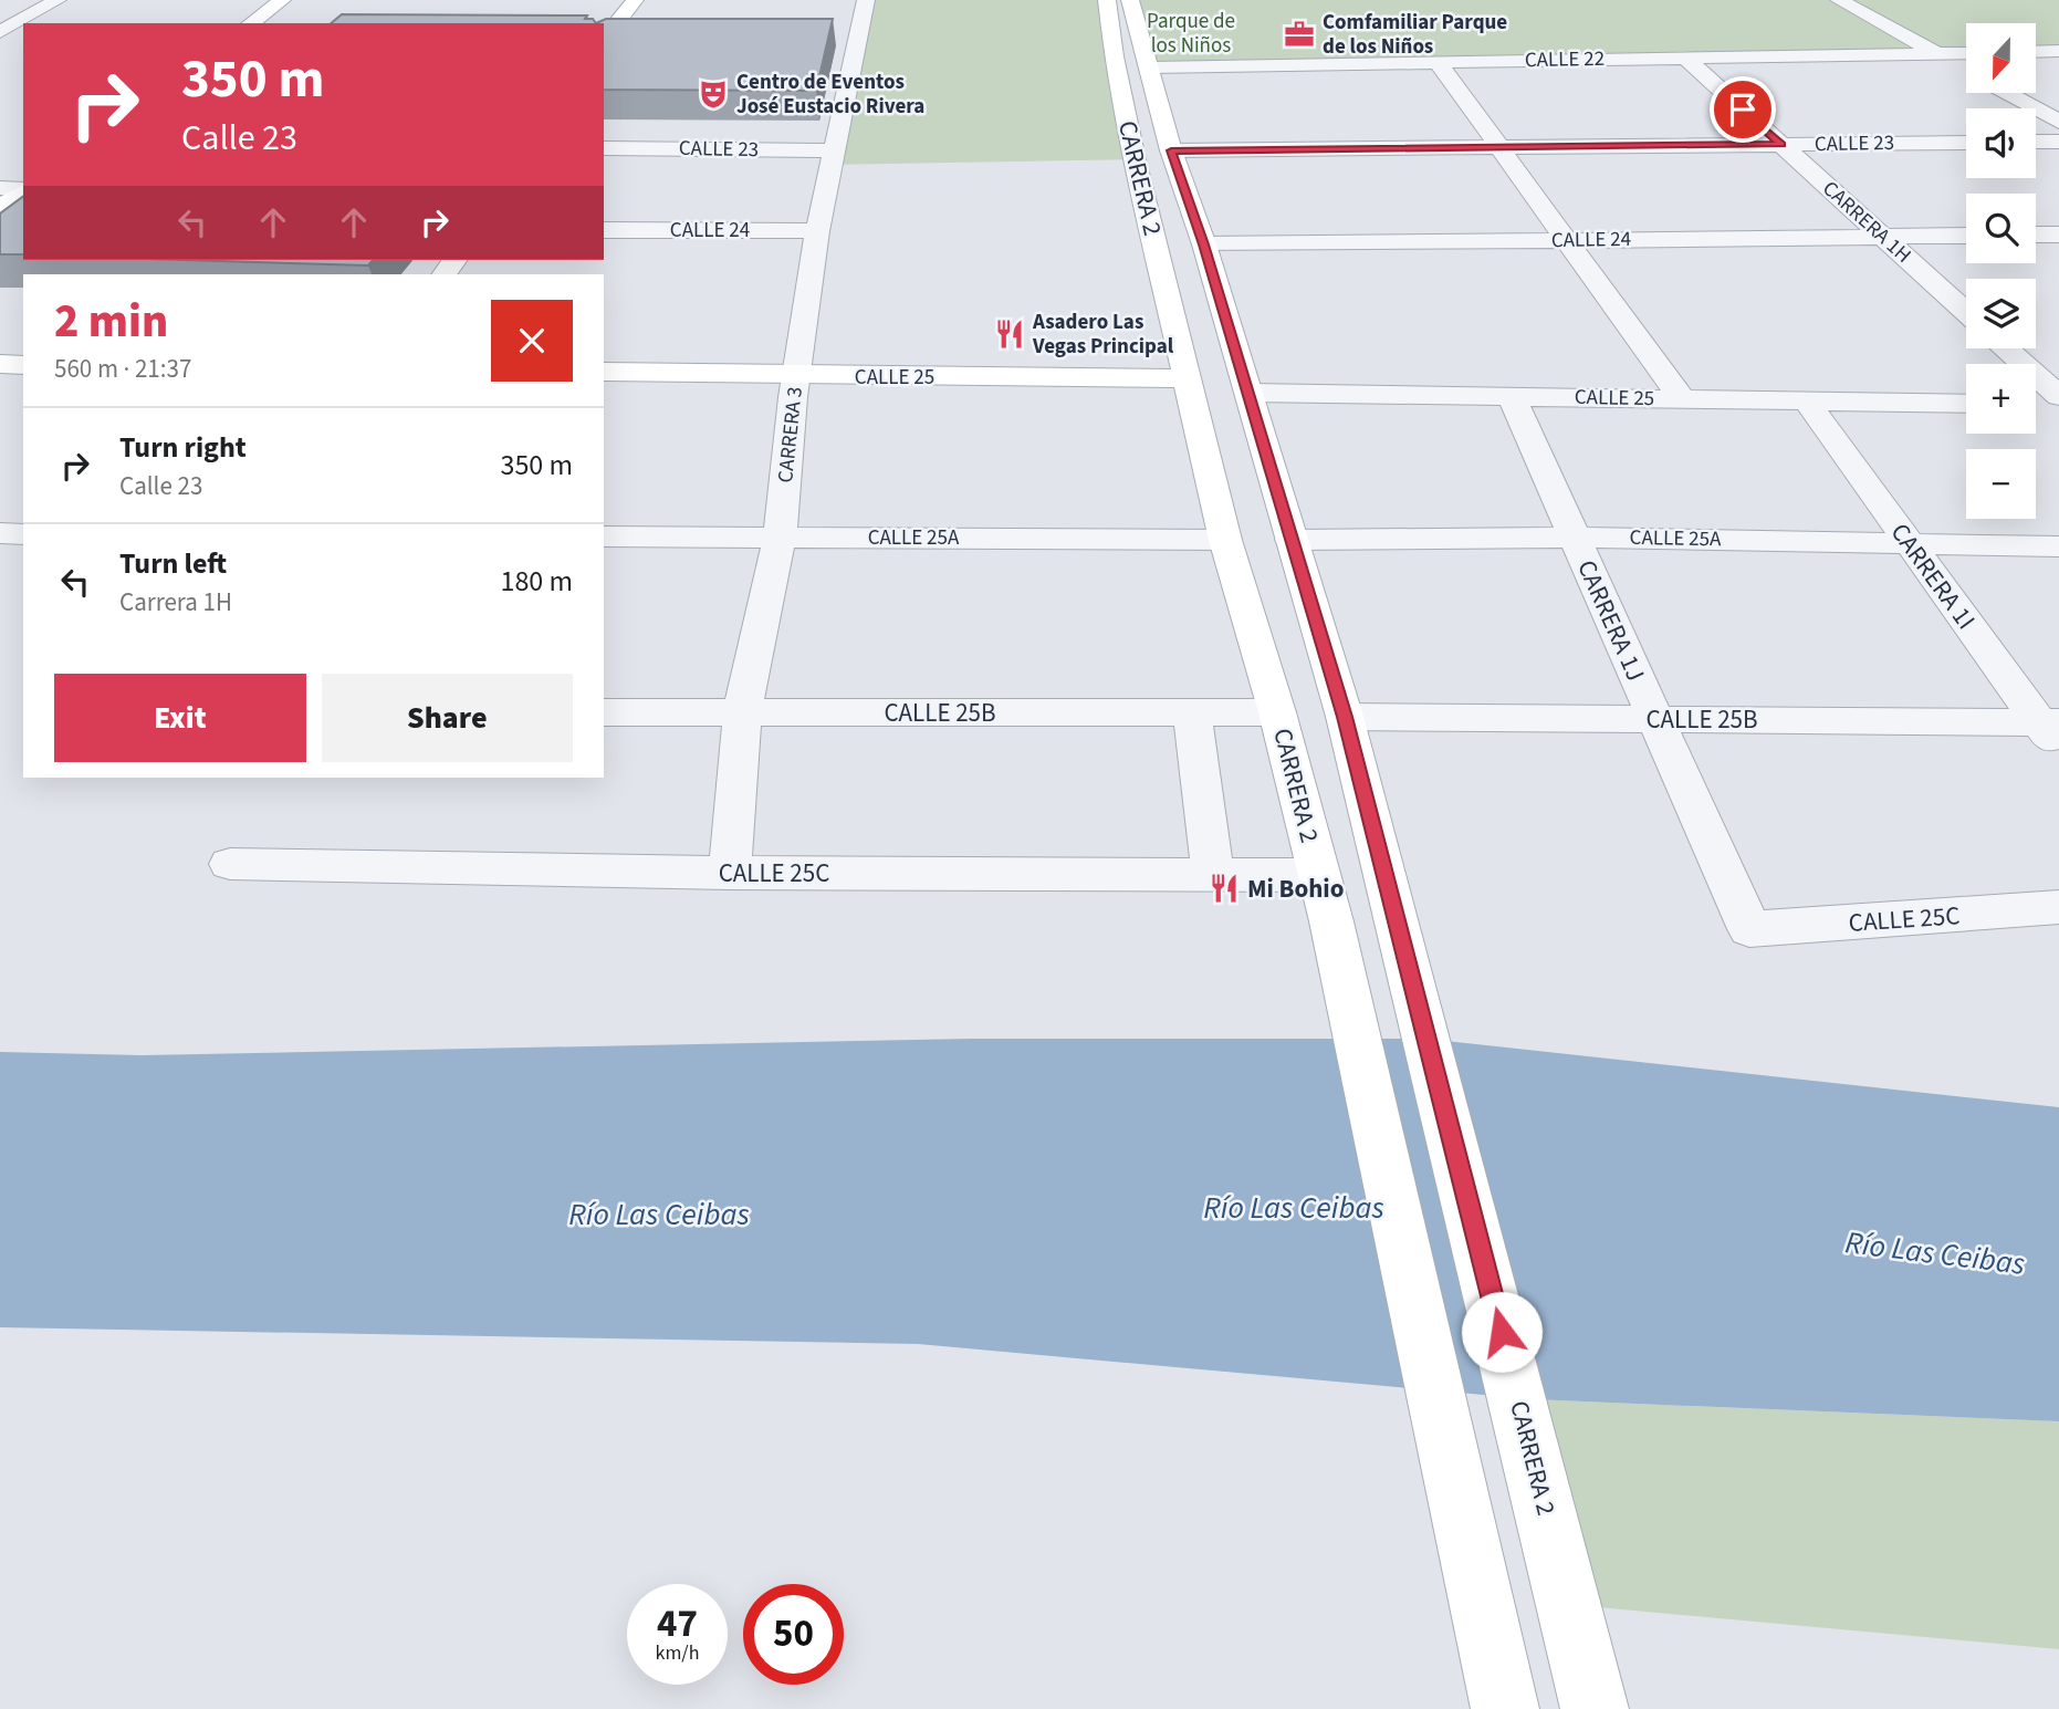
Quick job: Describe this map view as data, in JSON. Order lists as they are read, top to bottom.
{
  "streets": {
    "main road": ["CARRERA 2", "CALLE 25"],
    "street": [
      "CALLE 22",
      "CALLE 23",
      "CARRERA 1H",
      "CALLE 24",
      "CARRERA 3",
      "CALLE 25A",
      "CARRERA 1I",
      "CARRERA 1J",
      "CALLE 25B",
      "CALLE 25C"
    ]
  },
  "crossings": [
    ["CALLE 22", "CARRERA 2"],
    ["CALLE 22", "CARRERA 1H"],
    ["CALLE 23", "CARRERA 2"],
    ["CALLE 23", "CARRERA 1H"],
    ["CALLE 23", "CARRERA 3"],
    ["CARRERA 2", "CALLE 24"],
    ["CARRERA 2", "CALLE 25"],
    ["CARRERA 2", "CALLE 25A"],
    ["CARRERA 2", "CALLE 25B"],
    ["CARRERA 2", "CALLE 25C"],
    ["CARRERA 1H", "CALLE 24"],
    ["CALLE 24", "CARRERA 3"],
    ["CALLE 25", "CARRERA 3"],
    ["CALLE 25", "CARRERA 1I"],
    ["CALLE 25", "CARRERA 1J"],
    ["CARRERA 3", "CALLE 25A"],
    ["CARRERA 3", "CALLE 25B"],
    ["CARRERA 3", "CALLE 25C"],
    ["CALLE 25A", "CARRERA 1I"],
    ["CALLE 25A", "CARRERA 1J"],
    ["CARRERA 1I", "CALLE 25B"],
    ["CARRERA 1J", "CALLE 25B"],
    ["CARRERA 1J", "CALLE 25C"]
  ],
  "water": ["Río Las Ceibas"],
  "parks": ["Parque de los Niños"],
  "places": {
    "office": ["Comfamiliar Parque de los Niños"],
    "theatre": ["Centro de Eventos José Eustacio Rivera"],
    "restaurant": ["Asadero Las Vegas Principal", "Mi Bohio"]
  },
  "north": "bottom",
  "page": {
    "map_buttons": ["+", "−"],
    "turn": ["350 m", "Calle 23"],
    "heading": ["2 min", "560 m · 21:37"],
    "list": [
      {
        "name": "Turn right",
        "note": "Calle 23",
        "value": "350 m"
      },
      {
        "name": "Turn left",
        "note": "Carrera 1H",
        "value": "180 m"
      }
    ],
    "buttons": ["Exit", "Share"],
    "speed": "47 km/h",
    "limit": "50"
  }
}
